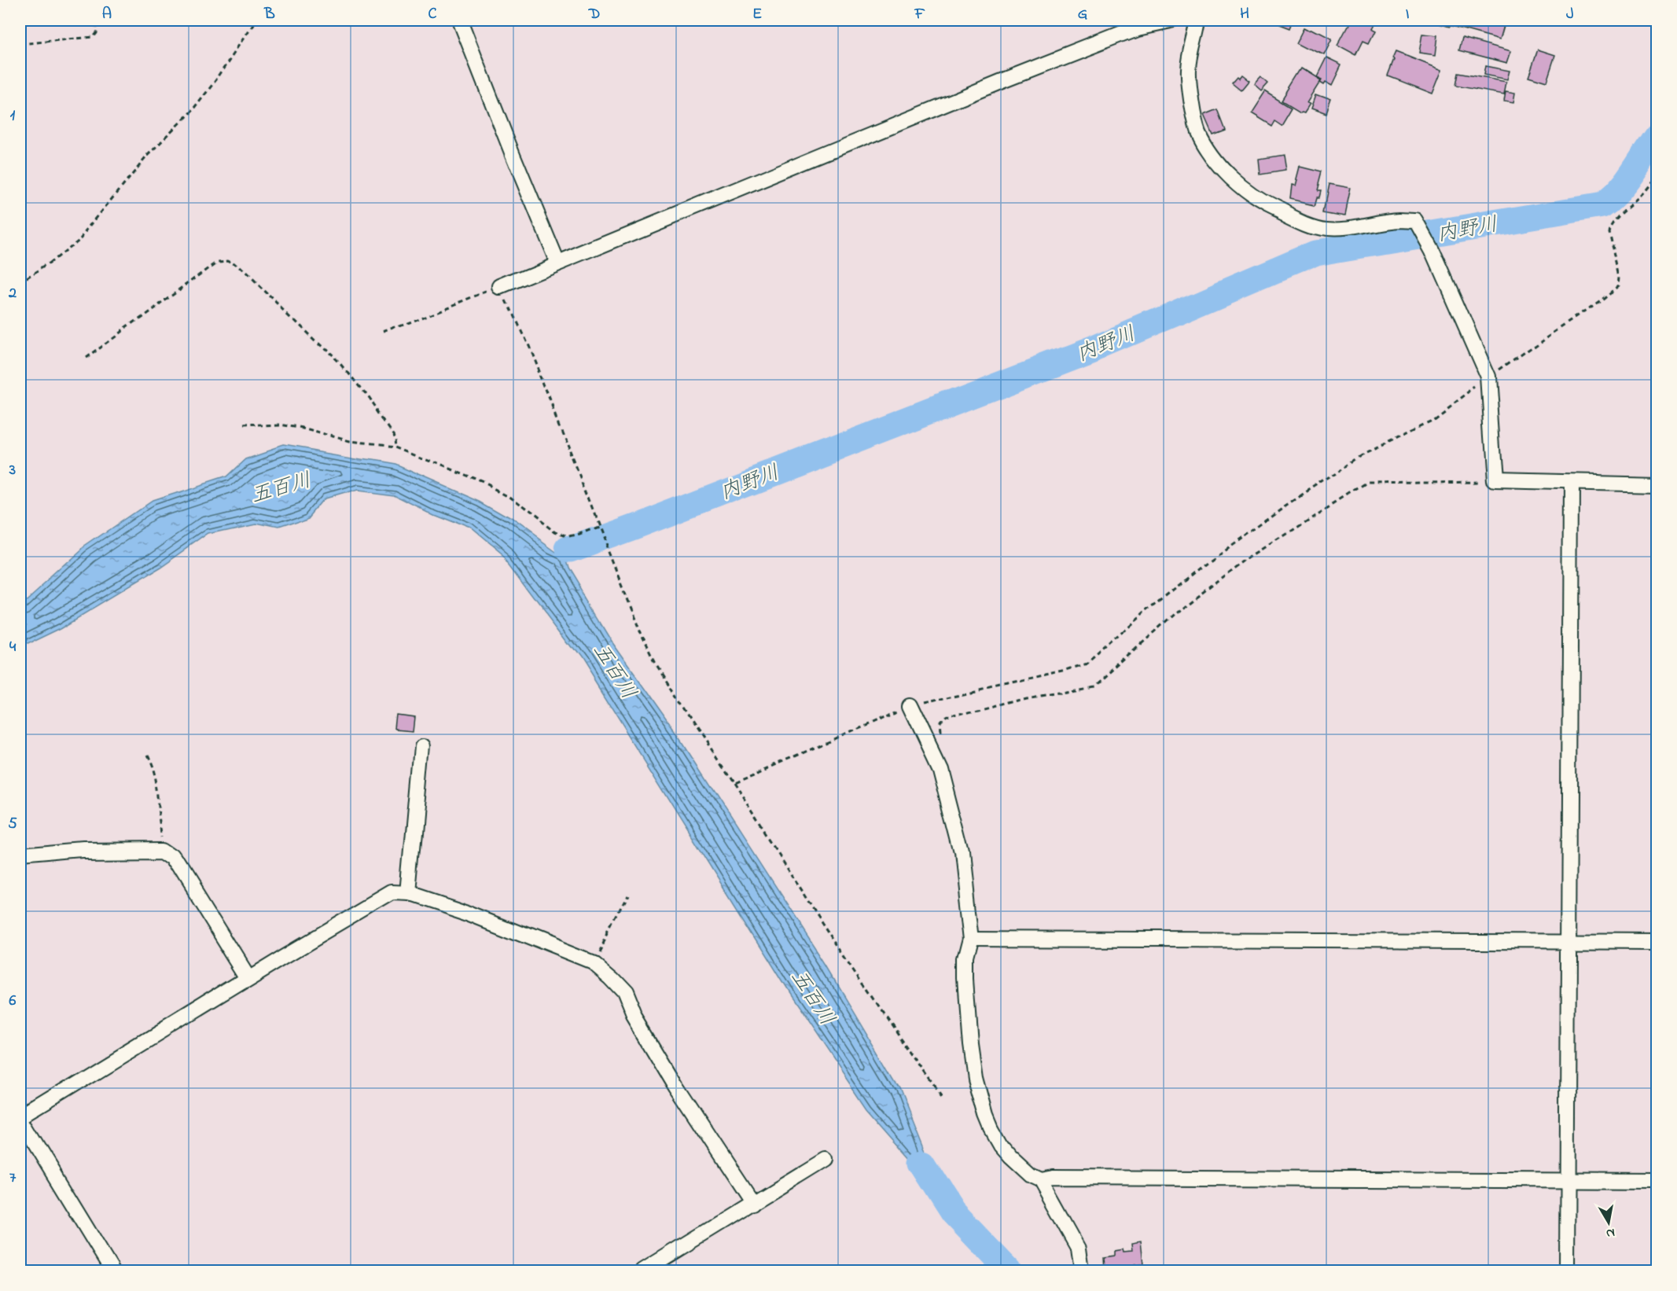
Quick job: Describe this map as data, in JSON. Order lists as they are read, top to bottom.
{
  "water": ["内野川", "五百川"],
  "north": "bottom",
  "grid": {
    "columns": [
      "A",
      "B",
      "C",
      "D",
      "E",
      "F",
      "G",
      "H",
      "I",
      "J"
    ],
    "rows": [
      "1",
      "2",
      "3",
      "4",
      "5",
      "6",
      "7"
    ]
  }
}
